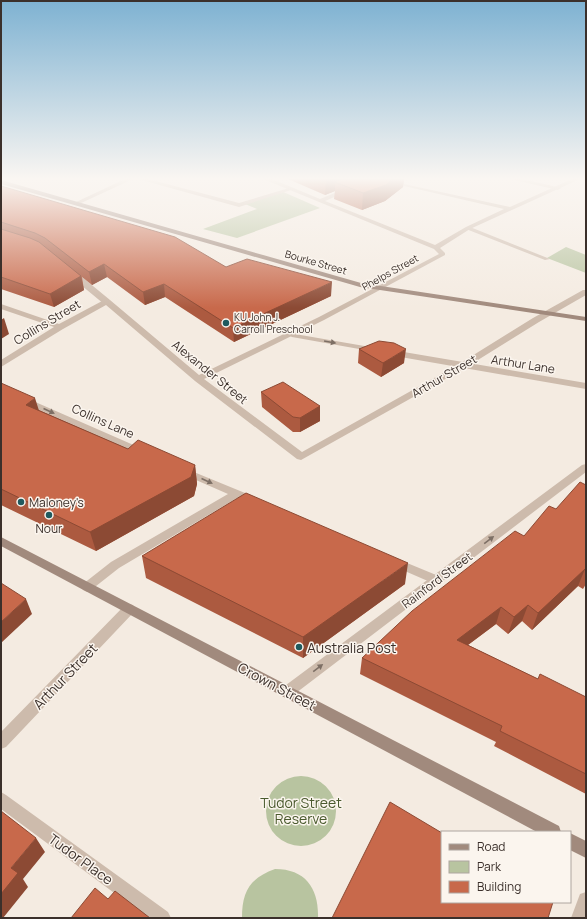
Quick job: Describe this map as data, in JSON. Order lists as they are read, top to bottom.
{
  "streets": {
    "street": [
      "Bourke Street",
      "Phelps Street",
      "Collins Street",
      "Arthur Lane",
      "Alexander Street",
      "Arthur Street",
      "Collins Lane",
      "Rainford Street",
      "Crown Street",
      "Tudor Place"
    ]
  },
  "crossings": [
    ["Bourke Street", "Phelps Street"],
    ["Bourke Street", "Arthur Street"],
    ["Phelps Street", "Arthur Lane"],
    ["Phelps Street", "Alexander Street"],
    ["Collins Street", "Alexander Street"],
    ["Arthur Lane", "Arthur Street"],
    ["Alexander Street", "Arthur Street"],
    ["Arthur Street", "Crown Street"],
    ["Rainford Street", "Crown Street"]
  ],
  "one_way": ["Arthur Lane", "Collins Lane", "Rainford Street"],
  "parks": ["Tudor Street Reserve"],
  "places": [
    "KU John J. Carroll Preschool",
    "Maloney's",
    "Nour",
    "Australia Post"
  ],
  "legend": ["Road", "Park", "Building"]
}
